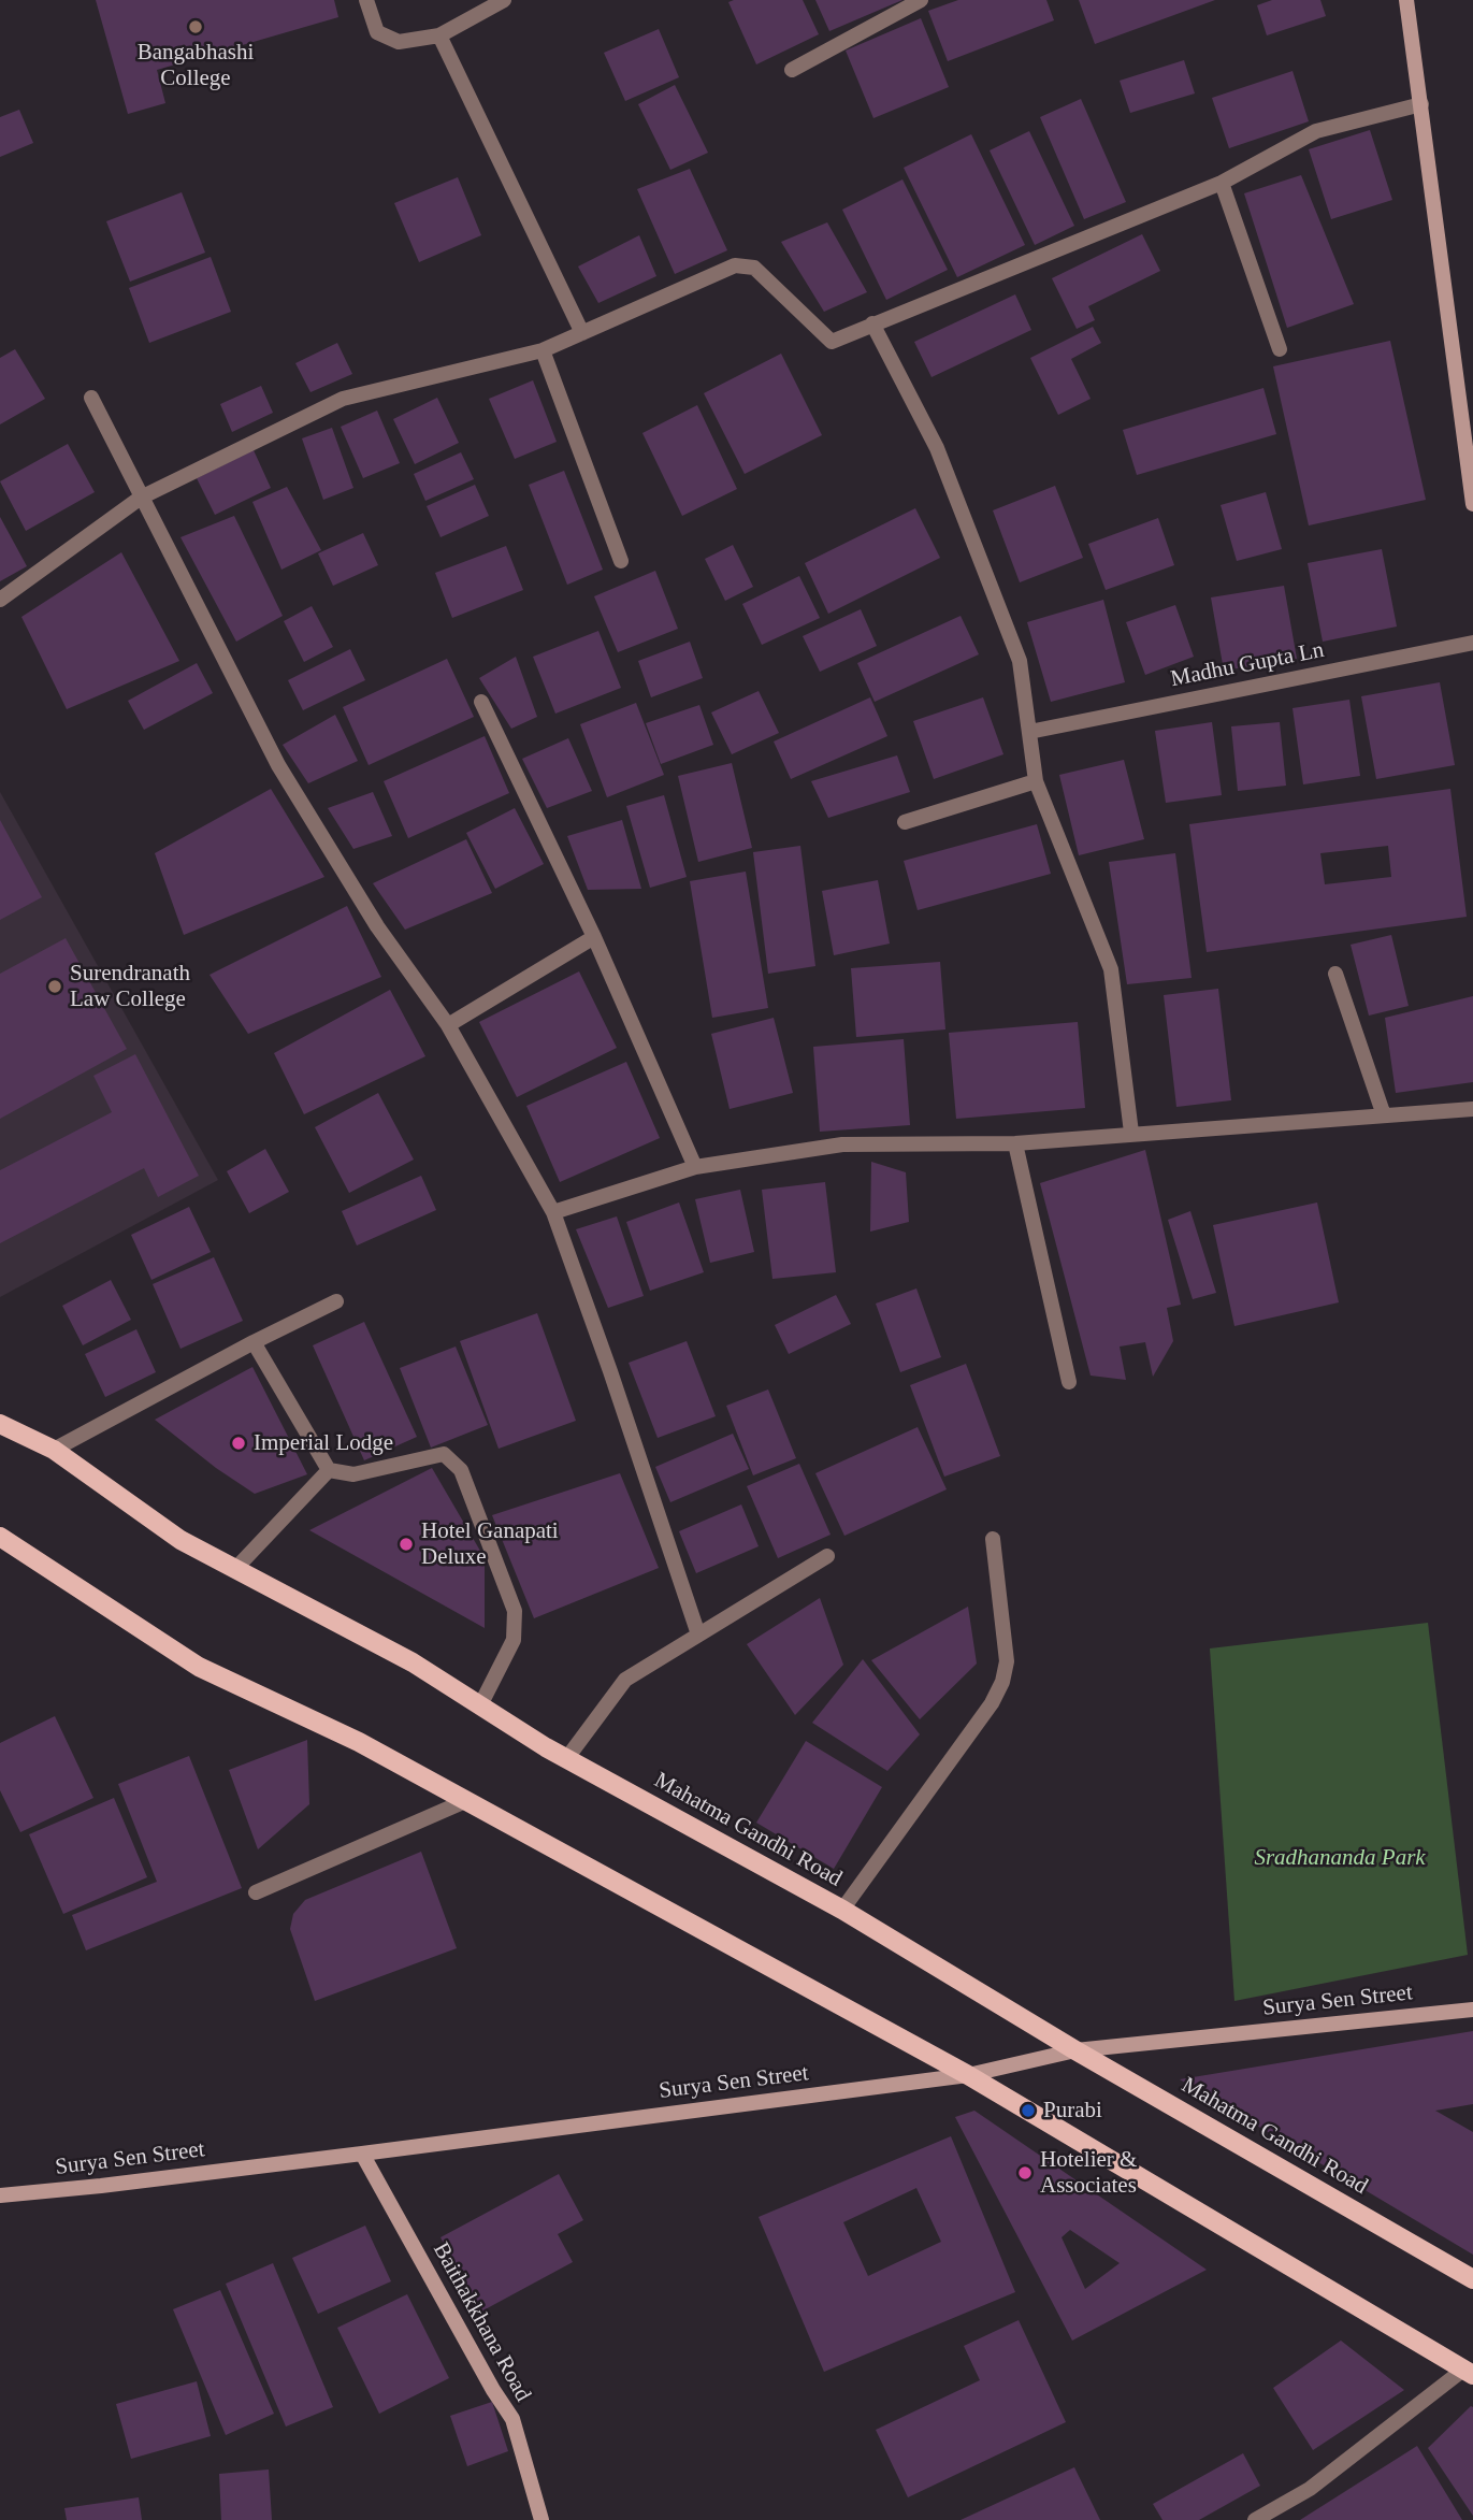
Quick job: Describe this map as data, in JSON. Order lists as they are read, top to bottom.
{
  "streets": {
    "main road": ["Mahatma Gandhi Road", "Surya Sen Street", "Baithakkhana Road"],
    "street": ["Madhu Gupta Ln"]
  },
  "crossings": [
    ["Mahatma Gandhi Road", "Surya Sen Street"],
    ["Surya Sen Street", "Baithakkhana Road"]
  ],
  "parks": ["Sradhananda Park"],
  "places": [
    "Bangabhashi College",
    "Surendranath Law College",
    "Imperial Lodge",
    "Hotel Ganapati Deluxe",
    "Purabi",
    "Hotelier & Associates"
  ]
}
